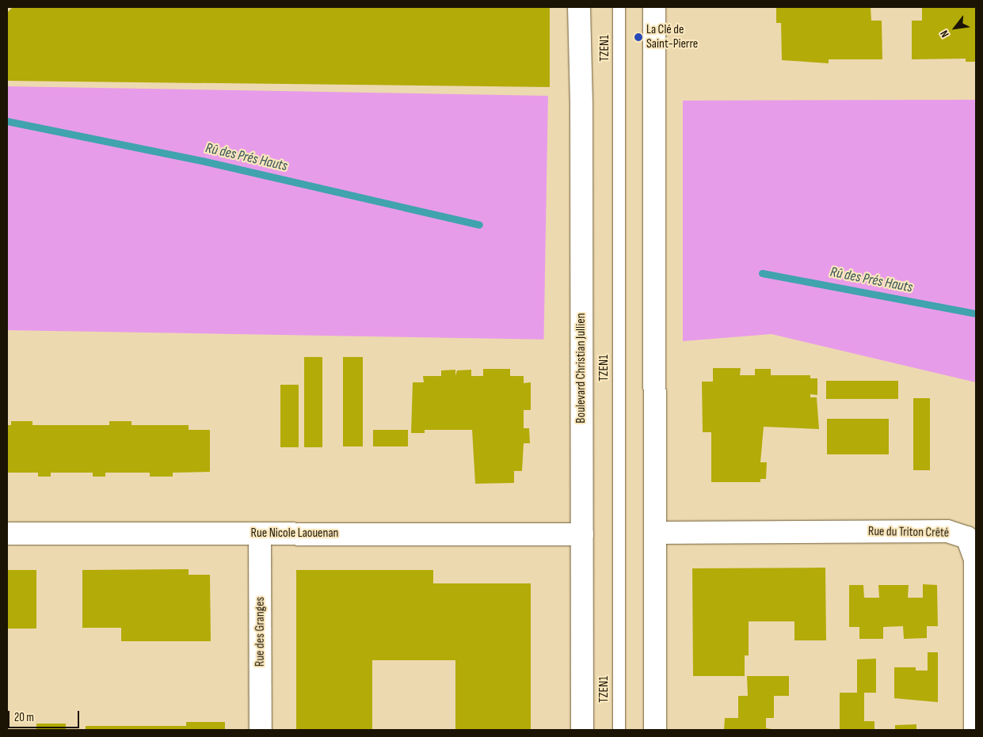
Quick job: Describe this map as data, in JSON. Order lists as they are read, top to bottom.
{
  "streets": {
    "street": [
      "Boulevard Christian Jullien",
      "Rue du Triton Crêté",
      "Rue Nicole Laouenan",
      "Rue des Granges"
    ],
    "lane": ["TZEN1"]
  },
  "crossings": [
    ["Boulevard Christian Jullien", "Rue Nicole Laouenan"],
    ["Rue Nicole Laouenan", "Rue des Granges"]
  ],
  "water": ["Rû des Prés Hauts"],
  "places": ["La Clé de Saint-Pierre"],
  "scale_bar": "20 m",
  "north": "bottom left"
}
